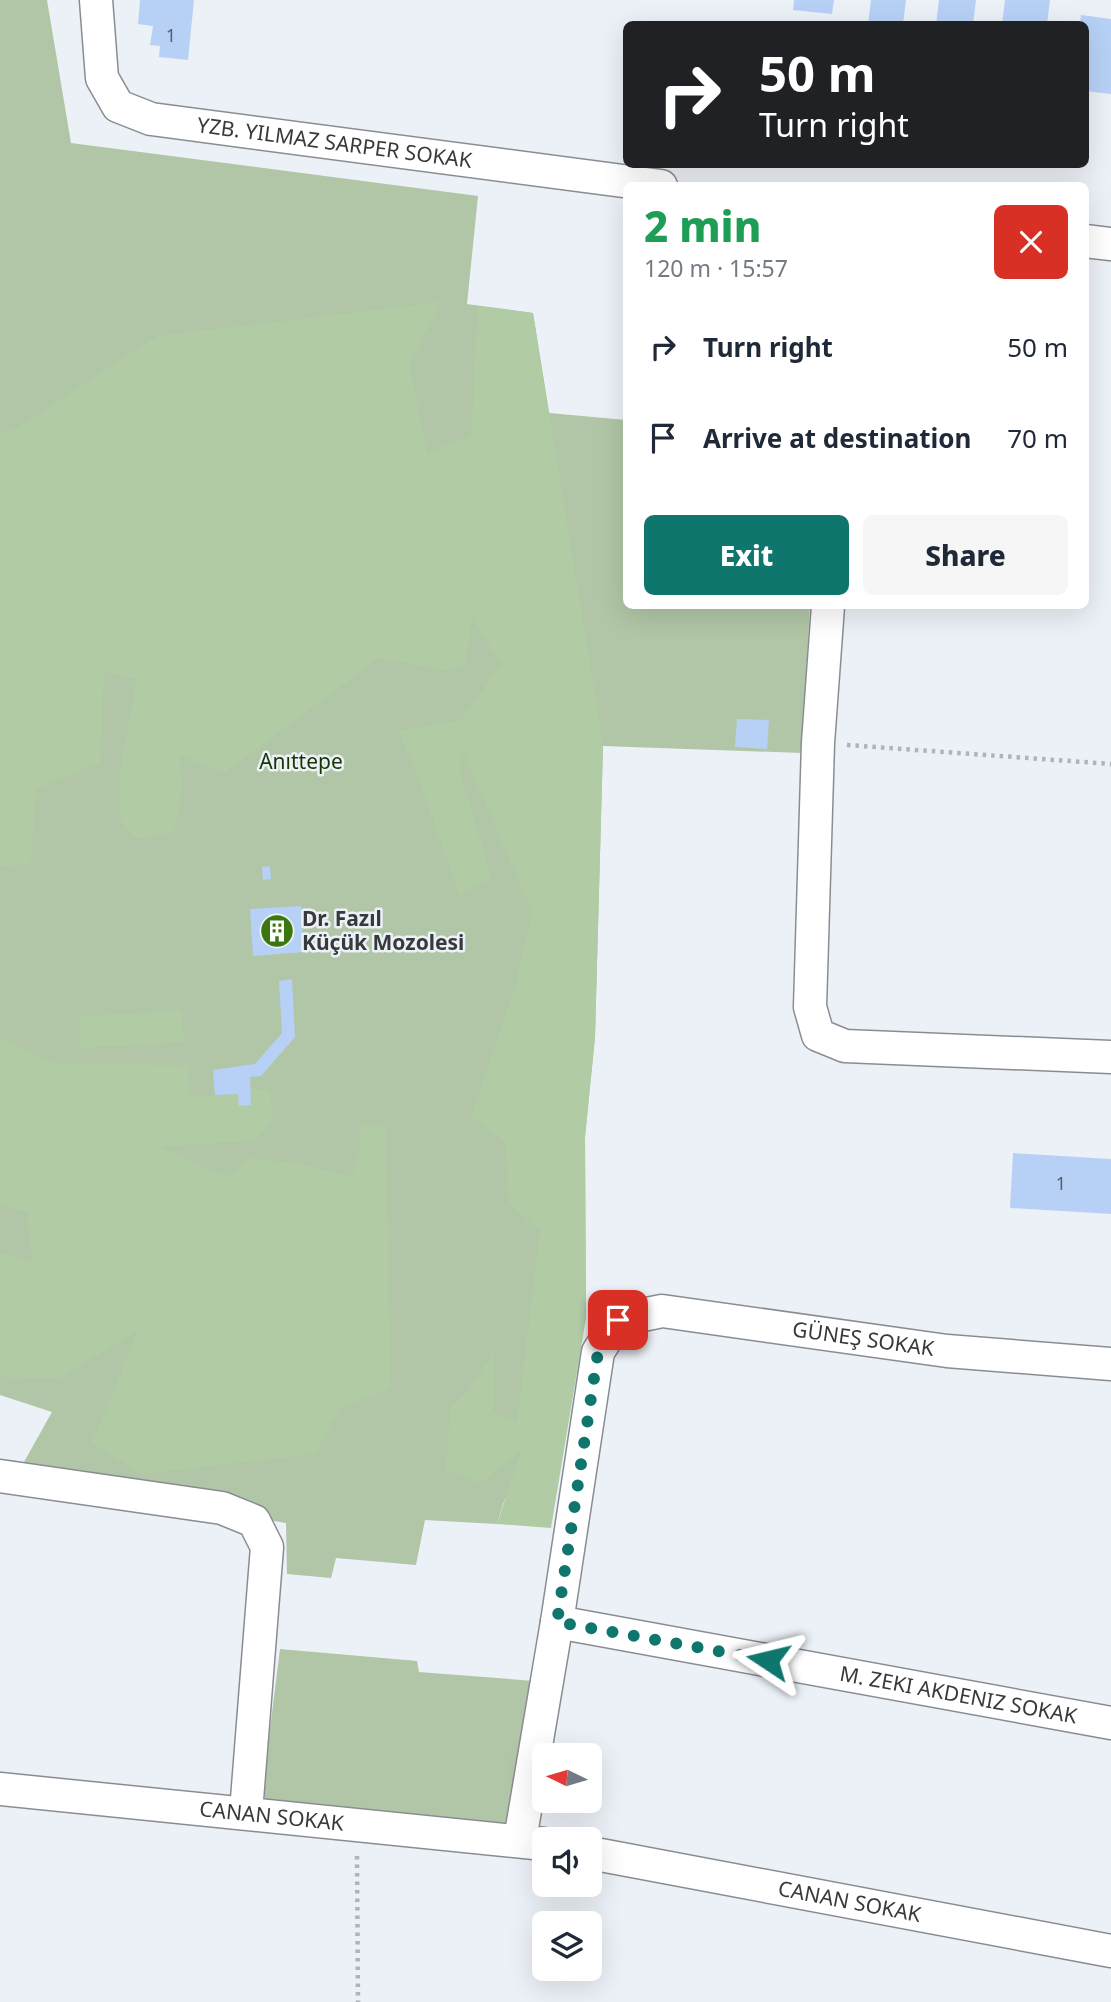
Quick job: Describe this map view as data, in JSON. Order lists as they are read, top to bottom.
{
  "streets": {
    "street": ["GÜNEŞ SOKAK", "M. ZEKI AKDENIZ SOKAK", "CANAN SOKAK"]
  },
  "crossings": [
    ["GÜNEŞ SOKAK", "M. ZEKI AKDENIZ SOKAK"]
  ],
  "parks": ["Anıttepe"],
  "places": {
    "building": ["Dr. Fazıl Küçük Mozolesi"]
  },
  "house_numbers": ["1", "1"],
  "north": "left",
  "page": {
    "turn": ["50 m", "Turn right"],
    "heading": ["2 min", "120 m · 15:57"],
    "list": [
      {
        "name": "Turn right",
        "value": "50 m"
      },
      {
        "name": "Arrive at destination",
        "value": "70 m"
      }
    ],
    "buttons": ["Exit", "Share"]
  }
}
